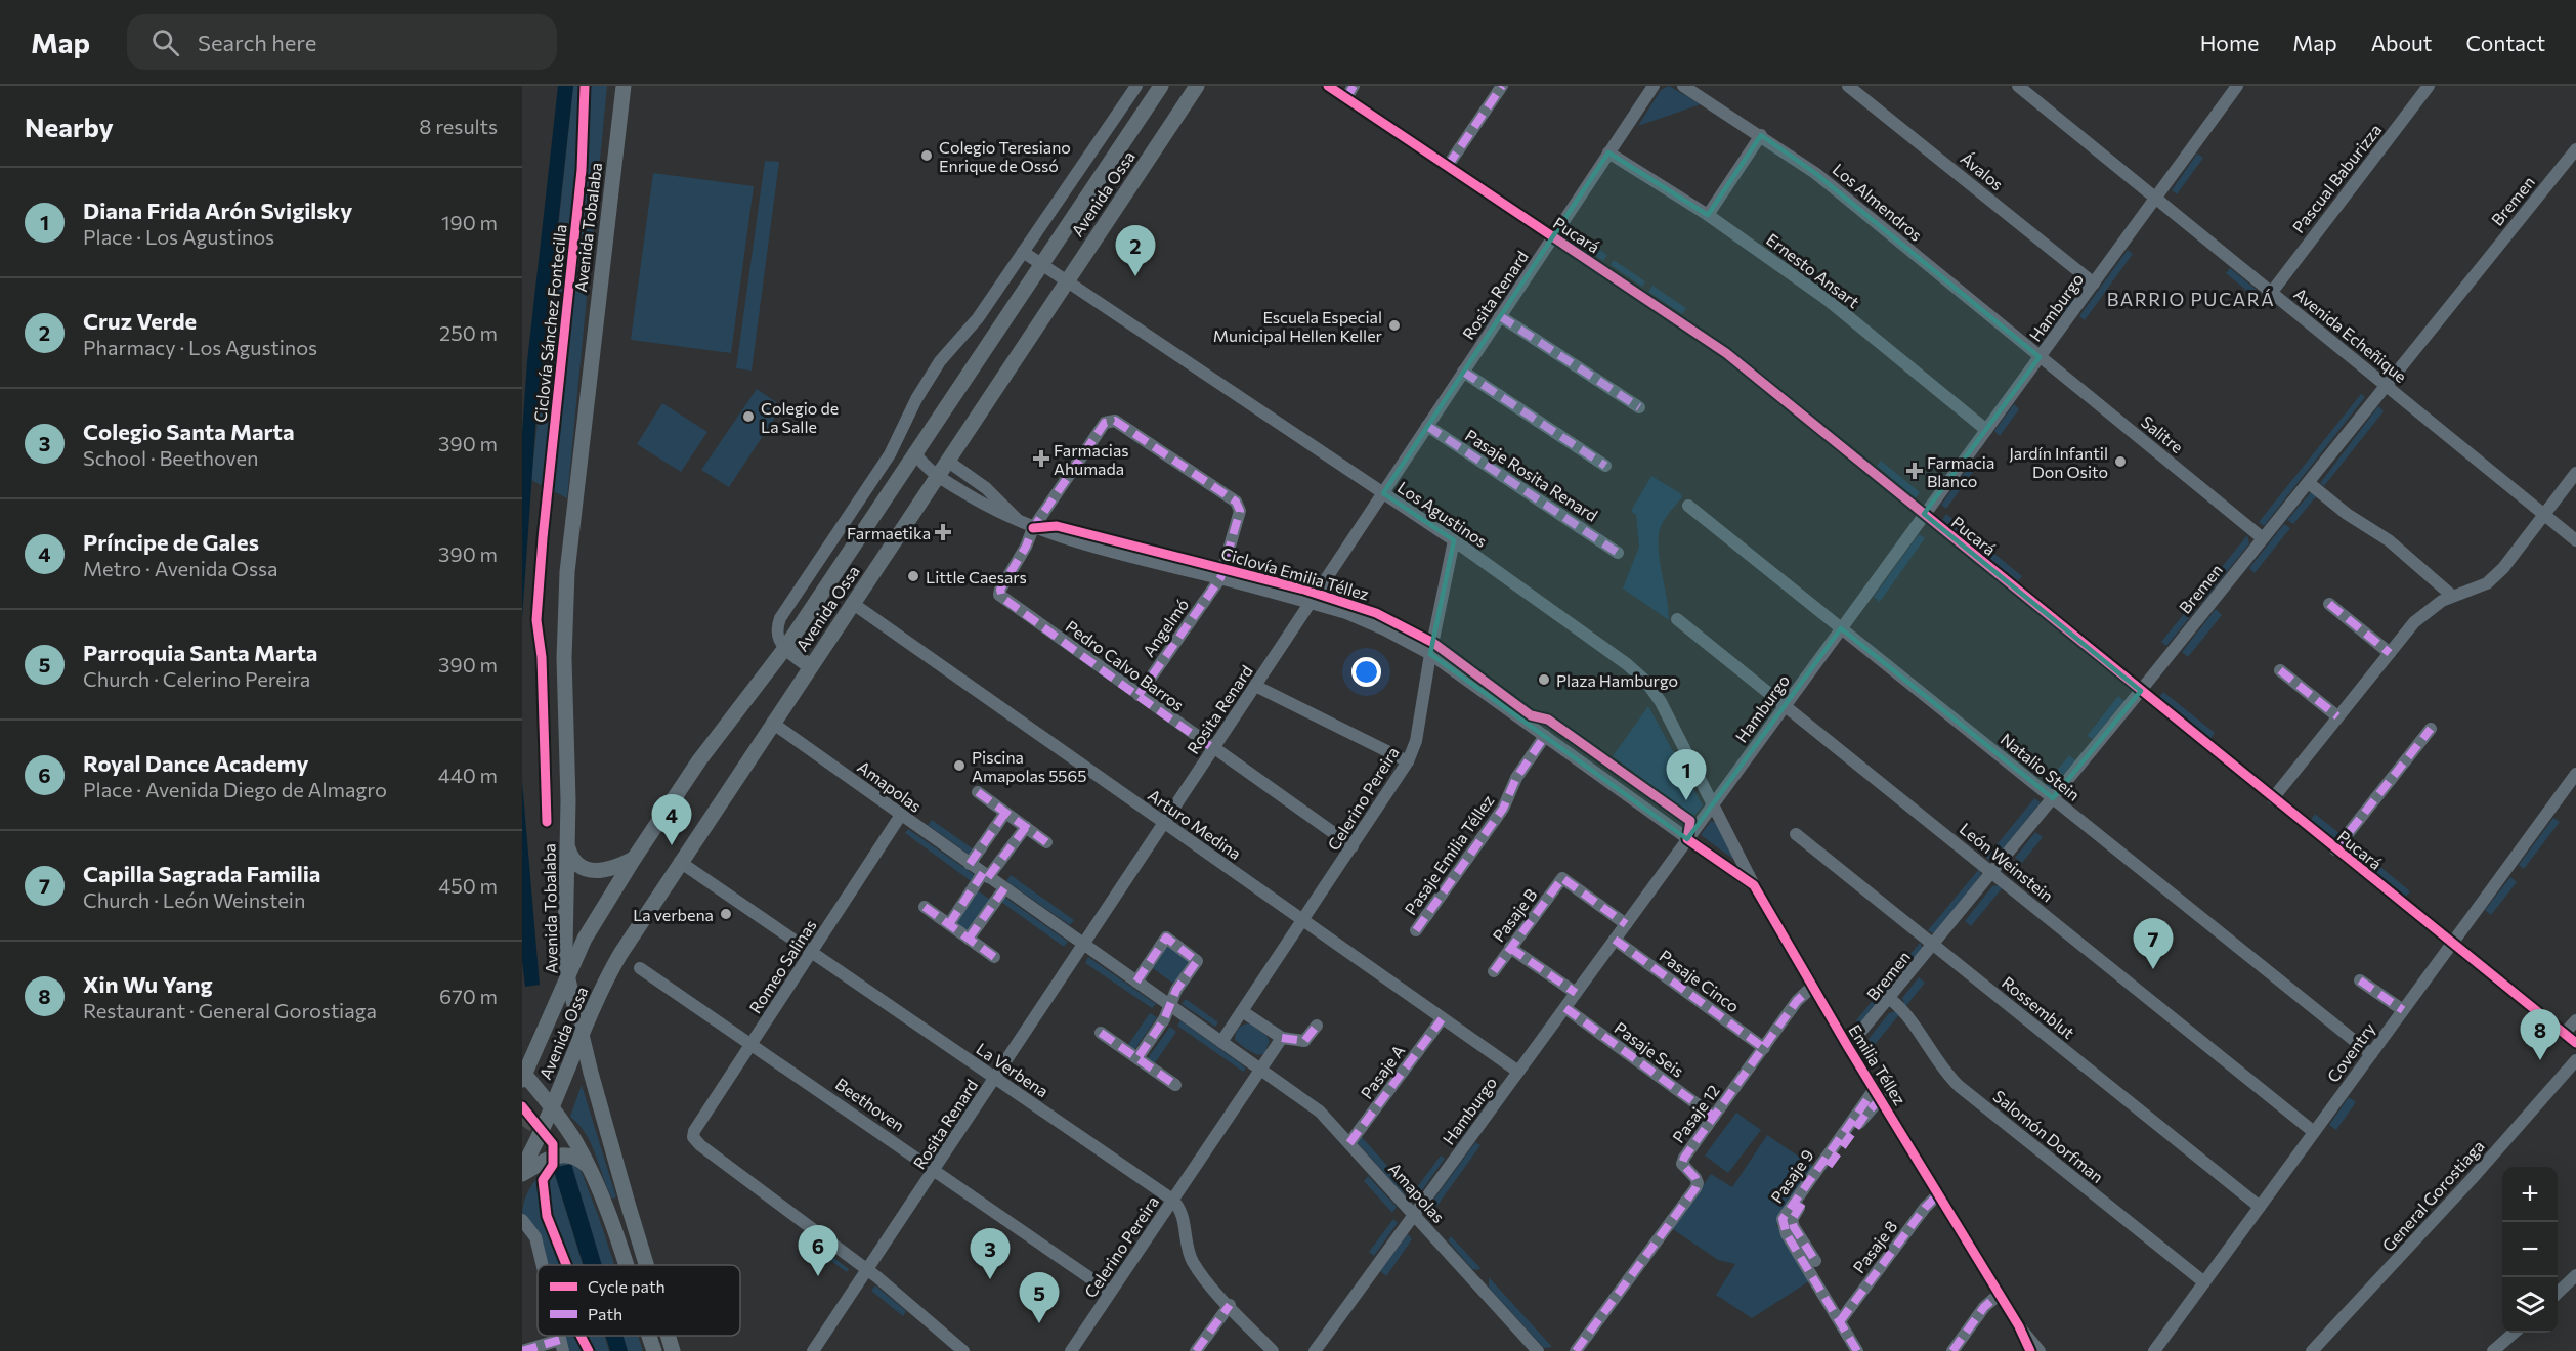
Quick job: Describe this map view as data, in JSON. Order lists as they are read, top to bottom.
{
  "streets": {
    "main road": ["Avenida Ossa", "Avenida Tobalaba"],
    "street": [
      "Ávalos",
      "Pascual Baburizza",
      "Bremen",
      "Los Almendros",
      "Pucará",
      "Ernesto Ansart",
      "Rosita Renard",
      "Hamburgo",
      "Avenida Echeñique",
      "Salitre",
      "Pasaje Rosita Renard",
      "Los Agustinos",
      "Angelmó",
      "Pedro Calvo Barros",
      "Natalio Stein",
      "Amapolas",
      "Celerino Pereira",
      "Arturo Medina",
      "Pasaje Emilia Téllez",
      "León Weinstein",
      "Pasaje B",
      "Romeo Salinas",
      "Pasaje Cinco",
      "Rossemblut",
      "Pasaje Seis",
      "Coventry",
      "Emilia Téllez",
      "La Verbena",
      "Pasaje A",
      "Beethoven",
      "Pasaje 12",
      "Salomón Dorfman",
      "Pasaje 9",
      "General Gorostiaga",
      "Pasaje 8"
    ],
    "cycle path": ["Ciclovía Sánchez Fontecilla", "Ciclovía Emilia Téllez"]
  },
  "crossings": [
    ["Ávalos", "Hamburgo"],
    ["Pascual Baburizza", "Avenida Echeñique"],
    ["Avenida Ossa", "Avenida Tobalaba"],
    ["Avenida Ossa", "Los Agustinos"],
    ["Avenida Ossa", "Amapolas"],
    ["Avenida Ossa", "Arturo Medina"],
    ["Avenida Ossa", "Emilia Téllez"],
    ["Avenida Ossa", "La Verbena"],
    ["Bremen", "Pucará"],
    ["Bremen", "Avenida Echeñique"],
    ["Bremen", "Salitre"],
    ["Bremen", "Natalio Stein"],
    ["Bremen", "León Weinstein"],
    ["Bremen", "Rossemblut"],
    ["Bremen", "Emilia Téllez"],
    ["Bremen", "Salomón Dorfman"],
    ["Los Almendros", "Hamburgo"],
    ["Los Almendros", "Salitre"],
    ["Pucará", "Rosita Renard"],
    ["Pucará", "Hamburgo"],
    ["Pucará", "Coventry"],
    ["Ernesto Ansart", "Rosita Renard"],
    ["Ernesto Ansart", "Hamburgo"],
    ["Rosita Renard", "Pasaje Rosita Renard"],
    ["Rosita Renard", "Los Agustinos"],
    ["Rosita Renard", "Pedro Calvo Barros"],
    ["Rosita Renard", "Amapolas"],
    ["Rosita Renard", "Arturo Medina"],
    ["Rosita Renard", "Romeo Salinas"],
    ["Rosita Renard", "Emilia Téllez"],
    ["Rosita Renard", "La Verbena"],
    ["Rosita Renard", "Beethoven"],
    ["Hamburgo", "Avenida Echeñique"],
    ["Hamburgo", "Salitre"],
    ["Hamburgo", "Los Agustinos"],
    ["Hamburgo", "Natalio Stein"],
    ["Hamburgo", "Amapolas"],
    ["Hamburgo", "Arturo Medina"],
    ["Hamburgo", "León Weinstein"],
    ["Hamburgo", "Pasaje B"],
    ["Hamburgo", "Pasaje Cinco"],
    ["Hamburgo", "Pasaje Seis"],
    ["Hamburgo", "Emilia Téllez"],
    ["Los Agustinos", "Celerino Pereira"],
    ["Los Agustinos", "Emilia Téllez"],
    ["Angelmó", "Pedro Calvo Barros"],
    ["Angelmó", "Emilia Téllez"],
    ["Pedro Calvo Barros", "Celerino Pereira"],
    ["Pedro Calvo Barros", "Emilia Téllez"],
    ["Natalio Stein", "Coventry"],
    ["Amapolas", "Celerino Pereira"],
    ["Amapolas", "Romeo Salinas"],
    ["Amapolas", "Pasaje A"],
    ["Celerino Pereira", "Arturo Medina"],
    ["Celerino Pereira", "Emilia Téllez"],
    ["Celerino Pereira", "La Verbena"],
    ["Celerino Pereira", "Beethoven"],
    ["Arturo Medina", "Pasaje A"],
    ["Pasaje Emilia Téllez", "Emilia Téllez"],
    ["León Weinstein", "Coventry"],
    ["Romeo Salinas", "La Verbena"],
    ["Romeo Salinas", "Beethoven"],
    ["Pasaje Cinco", "Pasaje 12"],
    ["Rossemblut", "Coventry"],
    ["Pasaje Seis", "Pasaje 12"],
    ["Coventry", "Salomón Dorfman"],
    ["Emilia Téllez", "Pasaje 12"],
    ["Emilia Téllez", "Pasaje 9"],
    ["Emilia Téllez", "Pasaje 8"],
    ["Pasaje 9", "Pasaje 8"]
  ],
  "districts": ["BARRIO PUCARÁ"],
  "places": {
    "other": [
      "Colegio Teresiano Enrique de Ossó",
      "Escuela Especial Municipal Hellen Keller",
      "Colegio de La Salle",
      "Jardín Infantil Don Osito",
      "Little Caesars",
      "Plaza Hamburgo",
      "Piscina Amapolas 5565",
      "La verbena"
    ],
    "health": ["Farmacias Ahumada", "Farmacia Blanco", "Farmaetika"]
  },
  "legend": ["Cycle path", "Path"],
  "page": {
    "header": "Map",
    "search": "Search here",
    "nav": [
      "Home",
      "Map",
      "About",
      "Contact"
    ],
    "heading": ["Nearby", "8 results"],
    "list": [
      {
        "mark": "1",
        "name": "Diana Frida Arón Svigilsky",
        "note": "Place · Los Agustinos",
        "value": "190 m"
      },
      {
        "mark": "2",
        "name": "Cruz Verde",
        "note": "Pharmacy · Los Agustinos",
        "value": "250 m"
      },
      {
        "mark": "3",
        "name": "Colegio Santa Marta",
        "note": "School · Beethoven",
        "value": "390 m"
      },
      {
        "mark": "4",
        "name": "Príncipe de Gales",
        "note": "Metro · Avenida Ossa",
        "value": "390 m"
      },
      {
        "mark": "5",
        "name": "Parroquia Santa Marta",
        "note": "Church · Celerino Pereira",
        "value": "390 m"
      },
      {
        "mark": "6",
        "name": "Royal Dance Academy",
        "note": "Place · Avenida Diego de Almagro",
        "value": "440 m"
      },
      {
        "mark": "7",
        "name": "Capilla Sagrada Familia",
        "note": "Church · León Weinstein",
        "value": "450 m"
      },
      {
        "mark": "8",
        "name": "Xin Wu Yang",
        "note": "Restaurant · General Gorostiaga",
        "value": "670 m"
      }
    ],
    "pins": [
      "2",
      "1",
      "4",
      "7",
      "8",
      "6",
      "3",
      "5"
    ],
    "map_buttons": ["+", "−"]
  }
}
